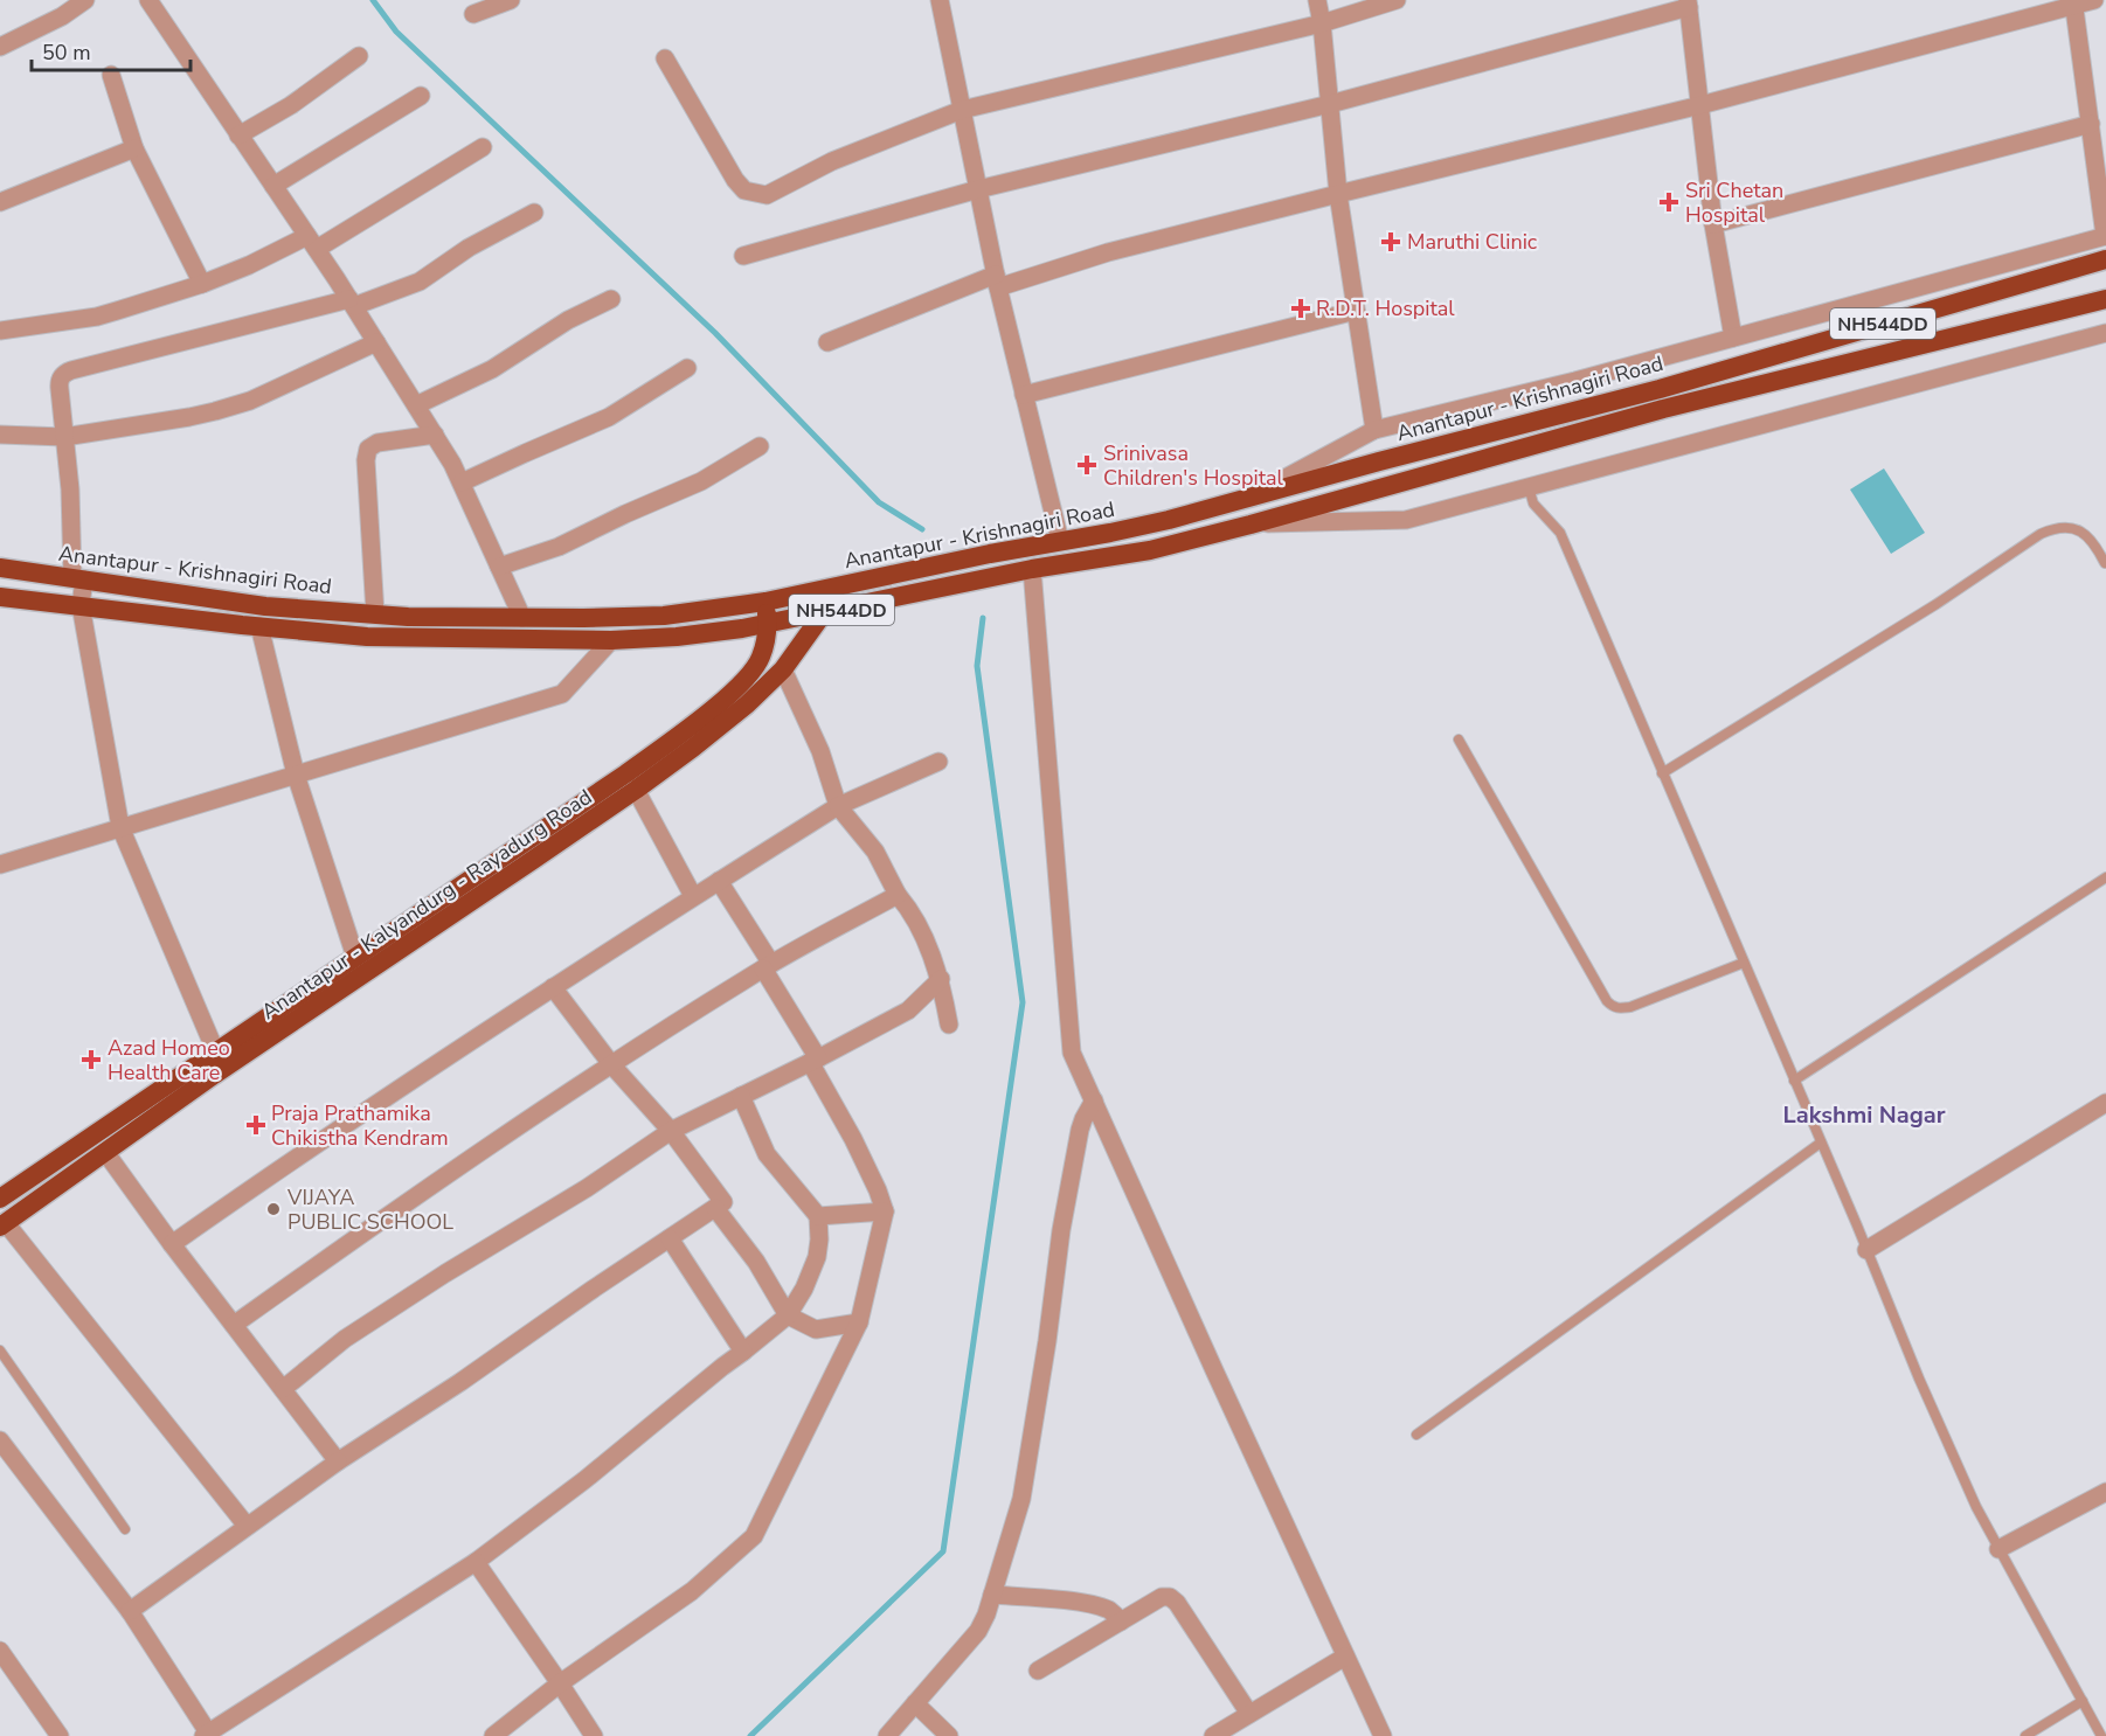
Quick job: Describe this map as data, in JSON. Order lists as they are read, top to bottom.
{
  "streets": {
    "highway": ["NH544DD", "Anantapur - Krishnagiri Road", "Anantapur - Kalyandurg - Rayadurg Road"]
  },
  "crossings": [
    ["Anantapur - Krishnagiri Road", "Anantapur - Kalyandurg - Rayadurg Road"]
  ],
  "districts": ["Lakshmi Nagar"],
  "places": {
    "health": [
      "Sri Chetan Hospital",
      "Maruthi Clinic",
      "R.D.T. Hospital",
      "Srinivasa Children's Hospital",
      "Azad Homeo Health Care",
      "Praja Prathamika Chikistha Kendram"
    ],
    "other": ["VIJAYA PUBLIC SCHOOL"]
  },
  "scale_bar": "50 m"
}
